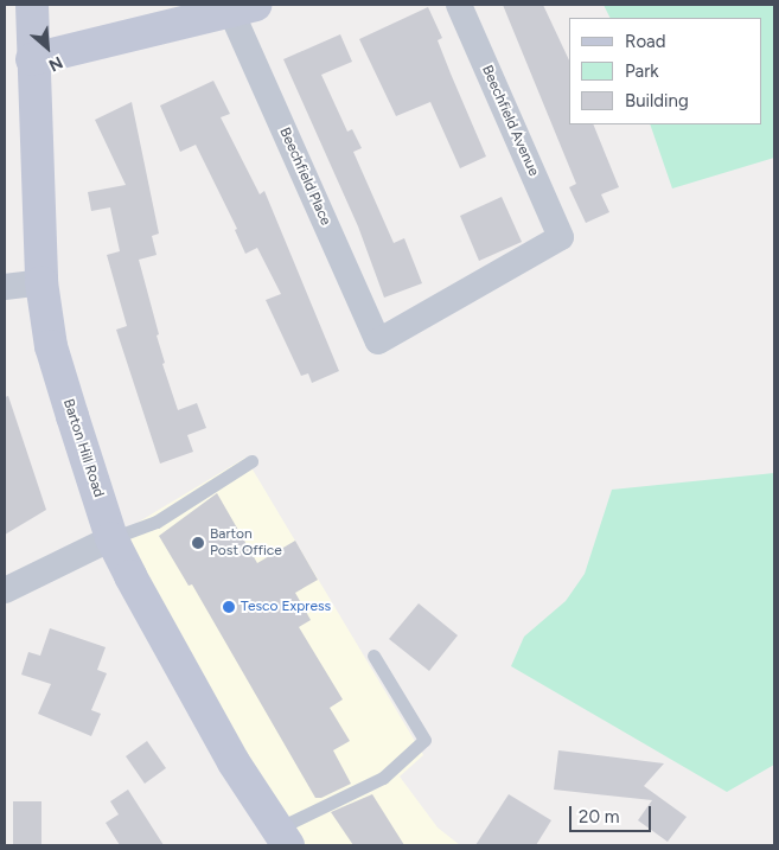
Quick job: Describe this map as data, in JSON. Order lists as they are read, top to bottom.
{
  "streets": {
    "street": ["Beechfield Avenue", "Beechfield Place", "Barton Hill Road"]
  },
  "crossings": [
    ["Beechfield Avenue", "Beechfield Place"]
  ],
  "places": ["Barton Post Office", "Tesco Express"],
  "legend": ["Road", "Park", "Building"],
  "scale_bar": "20 m",
  "north": "bottom right"
}
